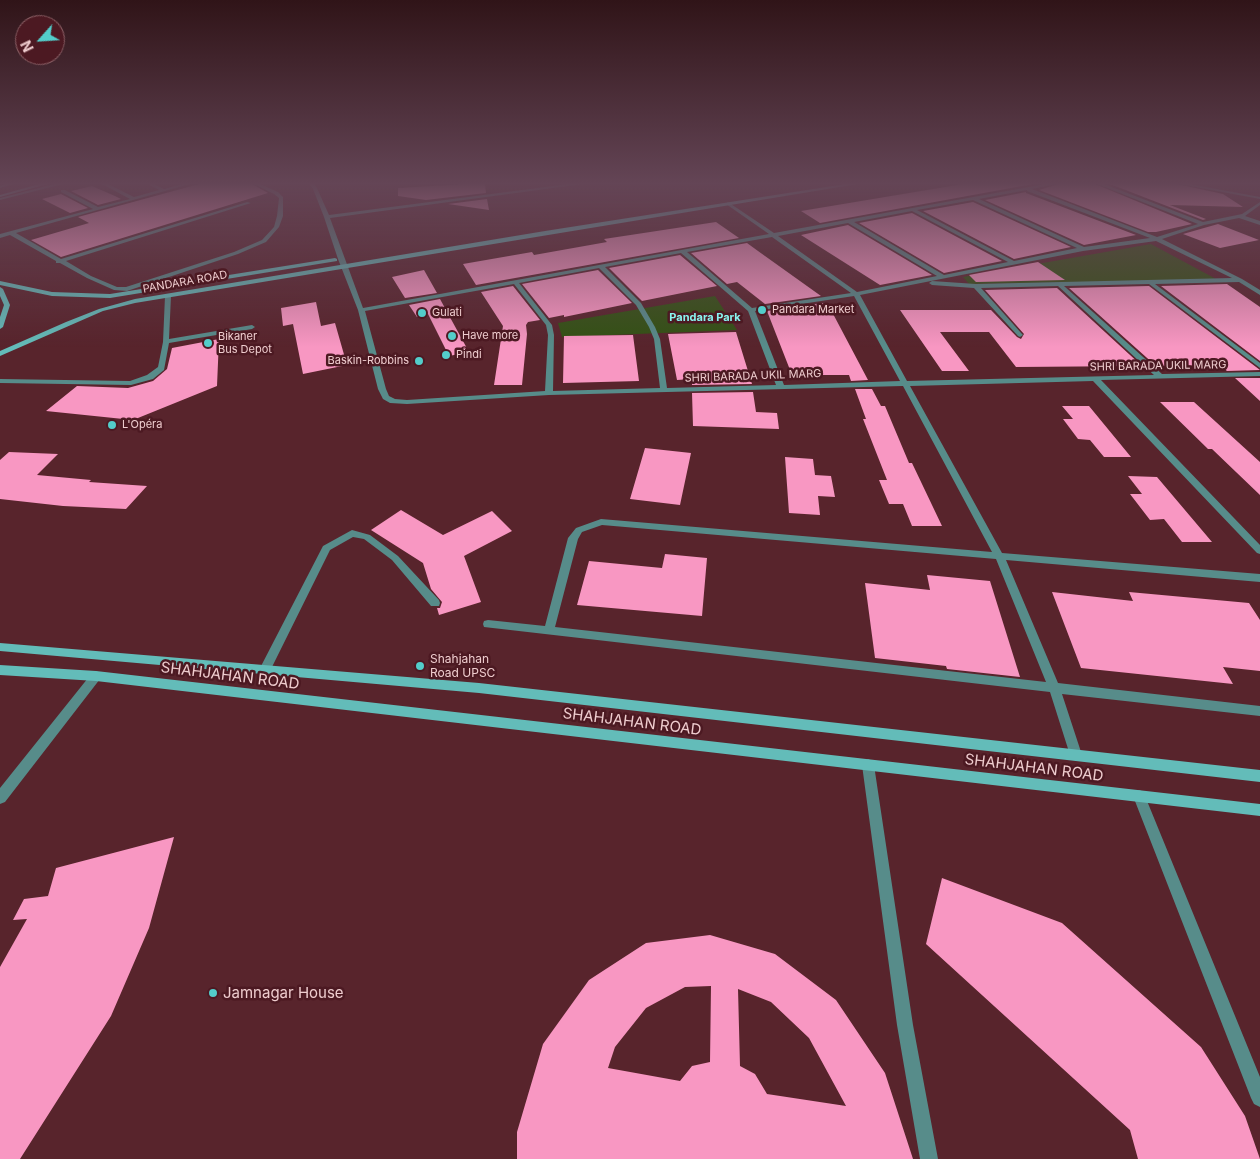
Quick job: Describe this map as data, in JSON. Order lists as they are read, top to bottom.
{
  "streets": {
    "main road": ["PANDARA ROAD", "SHAHJAHAN ROAD"],
    "street": ["SHRI BARADA UKIL MARG"]
  },
  "crossings": [
    ["PANDARA ROAD", "SHRI BARADA UKIL MARG"]
  ],
  "districts": ["Pandara Park"],
  "places": [
    "Pandara Market",
    "Gulati",
    "Have more",
    "Bikaner Bus Depot",
    "Pindi",
    "Baskin-Robbins",
    "L'Opéra",
    "Shahjahan Road UPSC",
    "Jamnagar House"
  ],
  "north": "bottom left"
}
